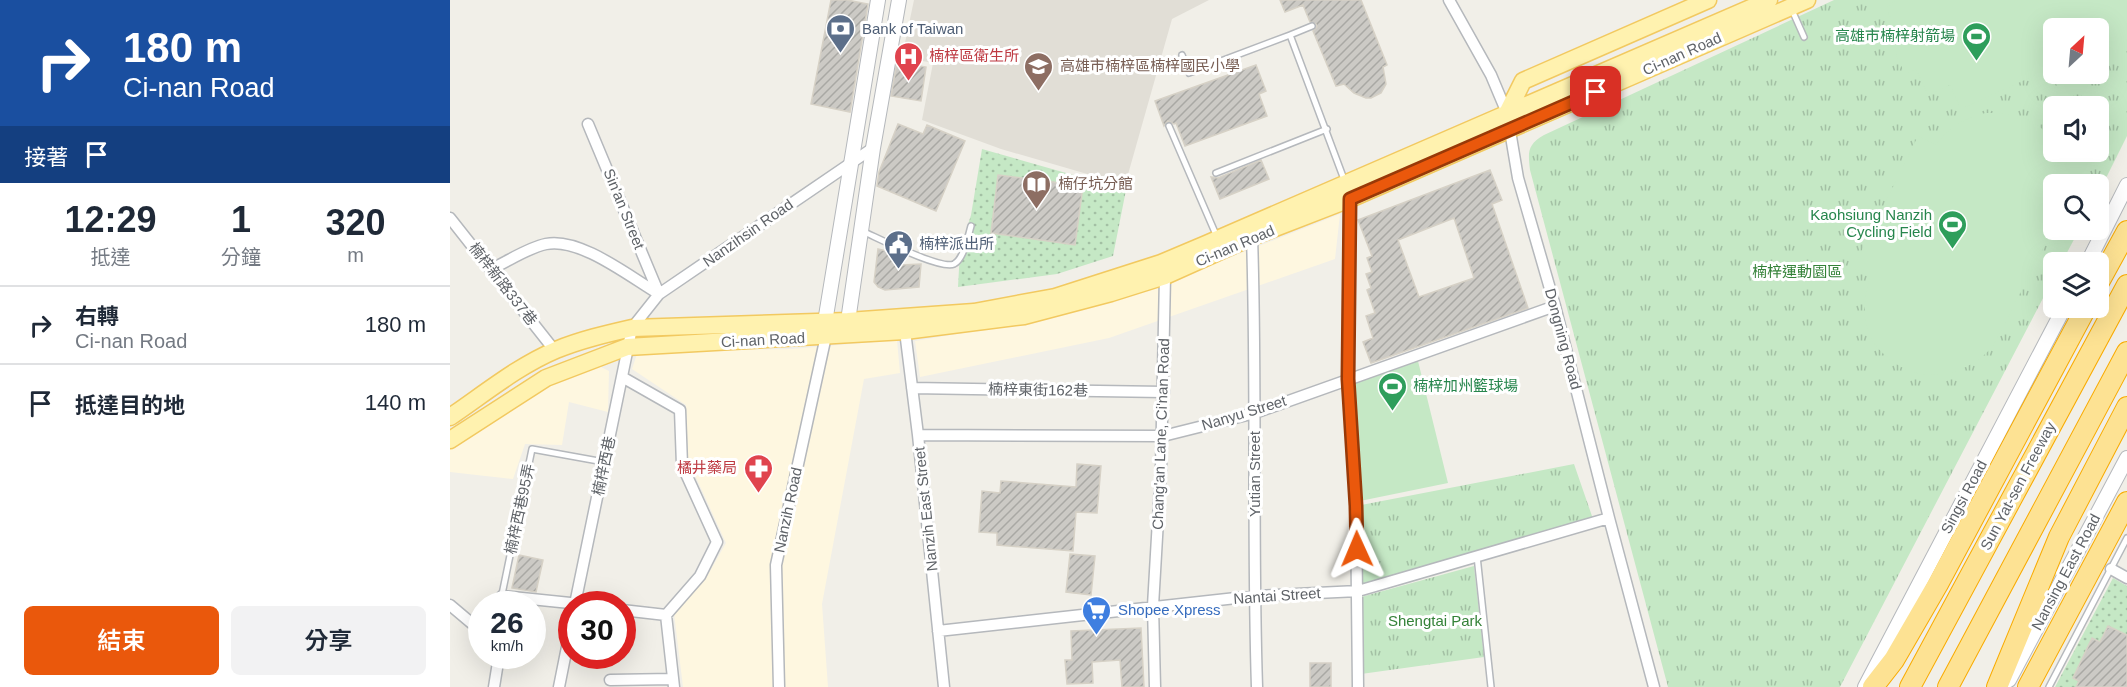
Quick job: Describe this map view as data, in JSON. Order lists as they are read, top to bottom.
{
  "streets": {
    "highway": ["Sun Yat-sen Freeway"],
    "main road": ["Ci-nan Road"],
    "street": [
      "Sin'an Street",
      "Nanzihsin Road",
      "楠梓新路337巷",
      "Dongning Road",
      "楠梓東街162巷",
      "Nanyu Street",
      "Chang'an Lane, Ci'nan Road",
      "楠梓西巷",
      "Yutian Street",
      "Singsi Road",
      "Nanzih East Street",
      "Nanzih Road",
      "Nansing East Road",
      "Nantai Street"
    ],
    "lane": ["楠梓西巷95弄"]
  },
  "crossings": [
    ["Ci-nan Road", "Nanzihsin Road"],
    ["Ci-nan Road", "楠梓新路337巷"],
    ["Ci-nan Road", "Dongning Road"],
    ["Ci-nan Road", "Chang'an Lane, Ci'nan Road"],
    ["Ci-nan Road", "楠梓西巷"],
    ["Ci-nan Road", "Yutian Street"],
    ["Ci-nan Road", "Nanzih East Street"],
    ["Ci-nan Road", "Nanzih Road"],
    ["Sin'an Street", "Nanzihsin Road"],
    ["Nanzihsin Road", "楠梓西巷"],
    ["Nanzihsin Road", "Nanzih Road"],
    ["Dongning Road", "Nanyu Street"],
    ["Dongning Road", "Nantai Street"],
    ["楠梓東街162巷", "Chang'an Lane, Ci'nan Road"],
    ["楠梓東街162巷", "Nanzih East Street"],
    ["Nanyu Street", "Chang'an Lane, Ci'nan Road"],
    ["Nanyu Street", "Yutian Street"],
    ["Nanyu Street", "Nanzih East Street"],
    ["Chang'an Lane, Ci'nan Road", "Nantai Street"],
    ["楠梓西巷", "楠梓西巷95弄"],
    ["Yutian Street", "Nantai Street"],
    ["Nanzih East Street", "Nantai Street"]
  ],
  "parks": ["楠梓運動園區", "Shengtai Park"],
  "places": {
    "bank": ["Bank of Taiwan"],
    "sports": ["高雄市楠梓射箭場", "Kaohsiung Nanzih Cycling Field", "楠梓加州籃球場"],
    "hospital": ["楠梓區衛生所"],
    "school or university": ["高雄市楠梓區楠梓國民小學"],
    "library": ["楠仔坑分館"],
    "public building": ["楠梓派出所"],
    "pharmacy": ["橘井藥局"],
    "supermarket": ["Shopee Xpress"]
  },
  "north": "top right",
  "page": {
    "turn": ["180 m", "Ci-nan Road"],
    "then": "接著",
    "eta": [
      "12:29",
      "抵達",
      "1",
      "分鐘",
      "320",
      "m"
    ],
    "list": [
      {
        "name": "右轉",
        "note": "Ci-nan Road",
        "value": "180 m"
      },
      {
        "name": "抵達目的地",
        "value": "140 m"
      }
    ],
    "speed": "26 km/h",
    "limit": "30",
    "buttons": ["結束", "分享"]
  }
}
